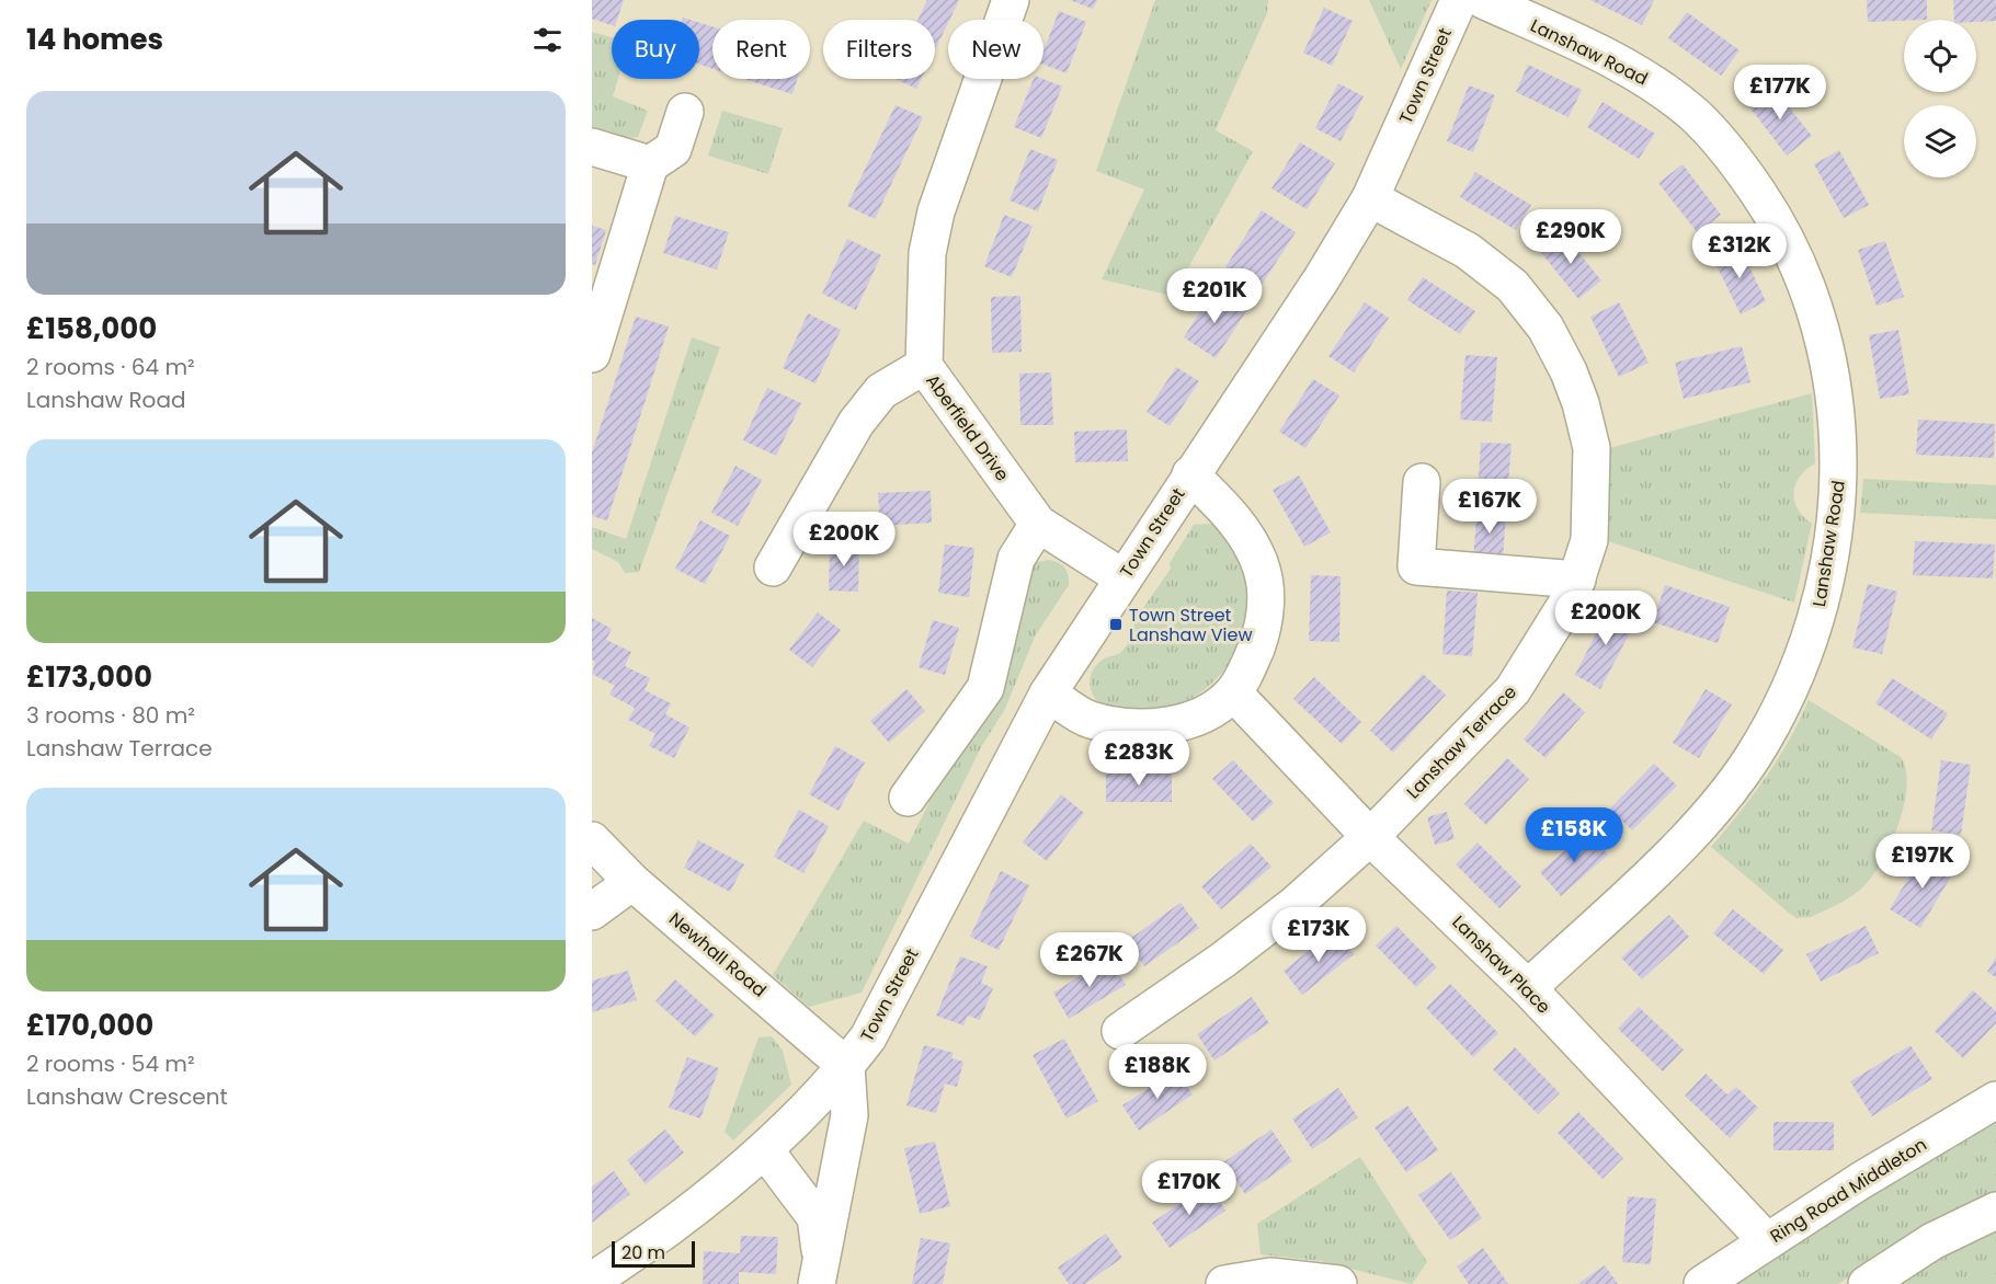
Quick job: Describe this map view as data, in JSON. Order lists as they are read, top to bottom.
{
  "streets": {
    "street": [
      "Lanshaw Road",
      "Town Street",
      "Aberfield Drive",
      "Lanshaw Terrace",
      "Newhall Road",
      "Lanshaw Place",
      "Ring Road Middleton"
    ]
  },
  "crossings": [
    ["Lanshaw Road", "Lanshaw Place"],
    ["Town Street", "Aberfield Drive"],
    ["Town Street", "Lanshaw Terrace"],
    ["Town Street", "Newhall Road"],
    ["Lanshaw Terrace", "Lanshaw Place"],
    ["Lanshaw Place", "Ring Road Middleton"]
  ],
  "places": {
    "transit": ["Town Street Lanshaw View"]
  },
  "scale_bar": "20 m",
  "page": {
    "heading": "14 homes",
    "chip": [
      "Buy",
      "Rent",
      "Filters",
      "New"
    ],
    "price": [
      "£177K",
      "£290K",
      "£312K",
      "£201K",
      "£167K",
      "£200K",
      "£200K",
      "£283K",
      "£158K",
      "£197K",
      "£173K",
      "£267K",
      "£188K",
      "£170K"
    ],
    "list": [
      {
        "name": "£158,000",
        "note": "2 rooms · 64 m² · Lanshaw Road"
      },
      {
        "name": "£173,000",
        "note": "3 rooms · 80 m² · Lanshaw Terrace"
      },
      {
        "name": "£170,000",
        "note": "2 rooms · 54 m² · Lanshaw Crescent"
      }
    ],
    "scale": "20 m"
  }
}
